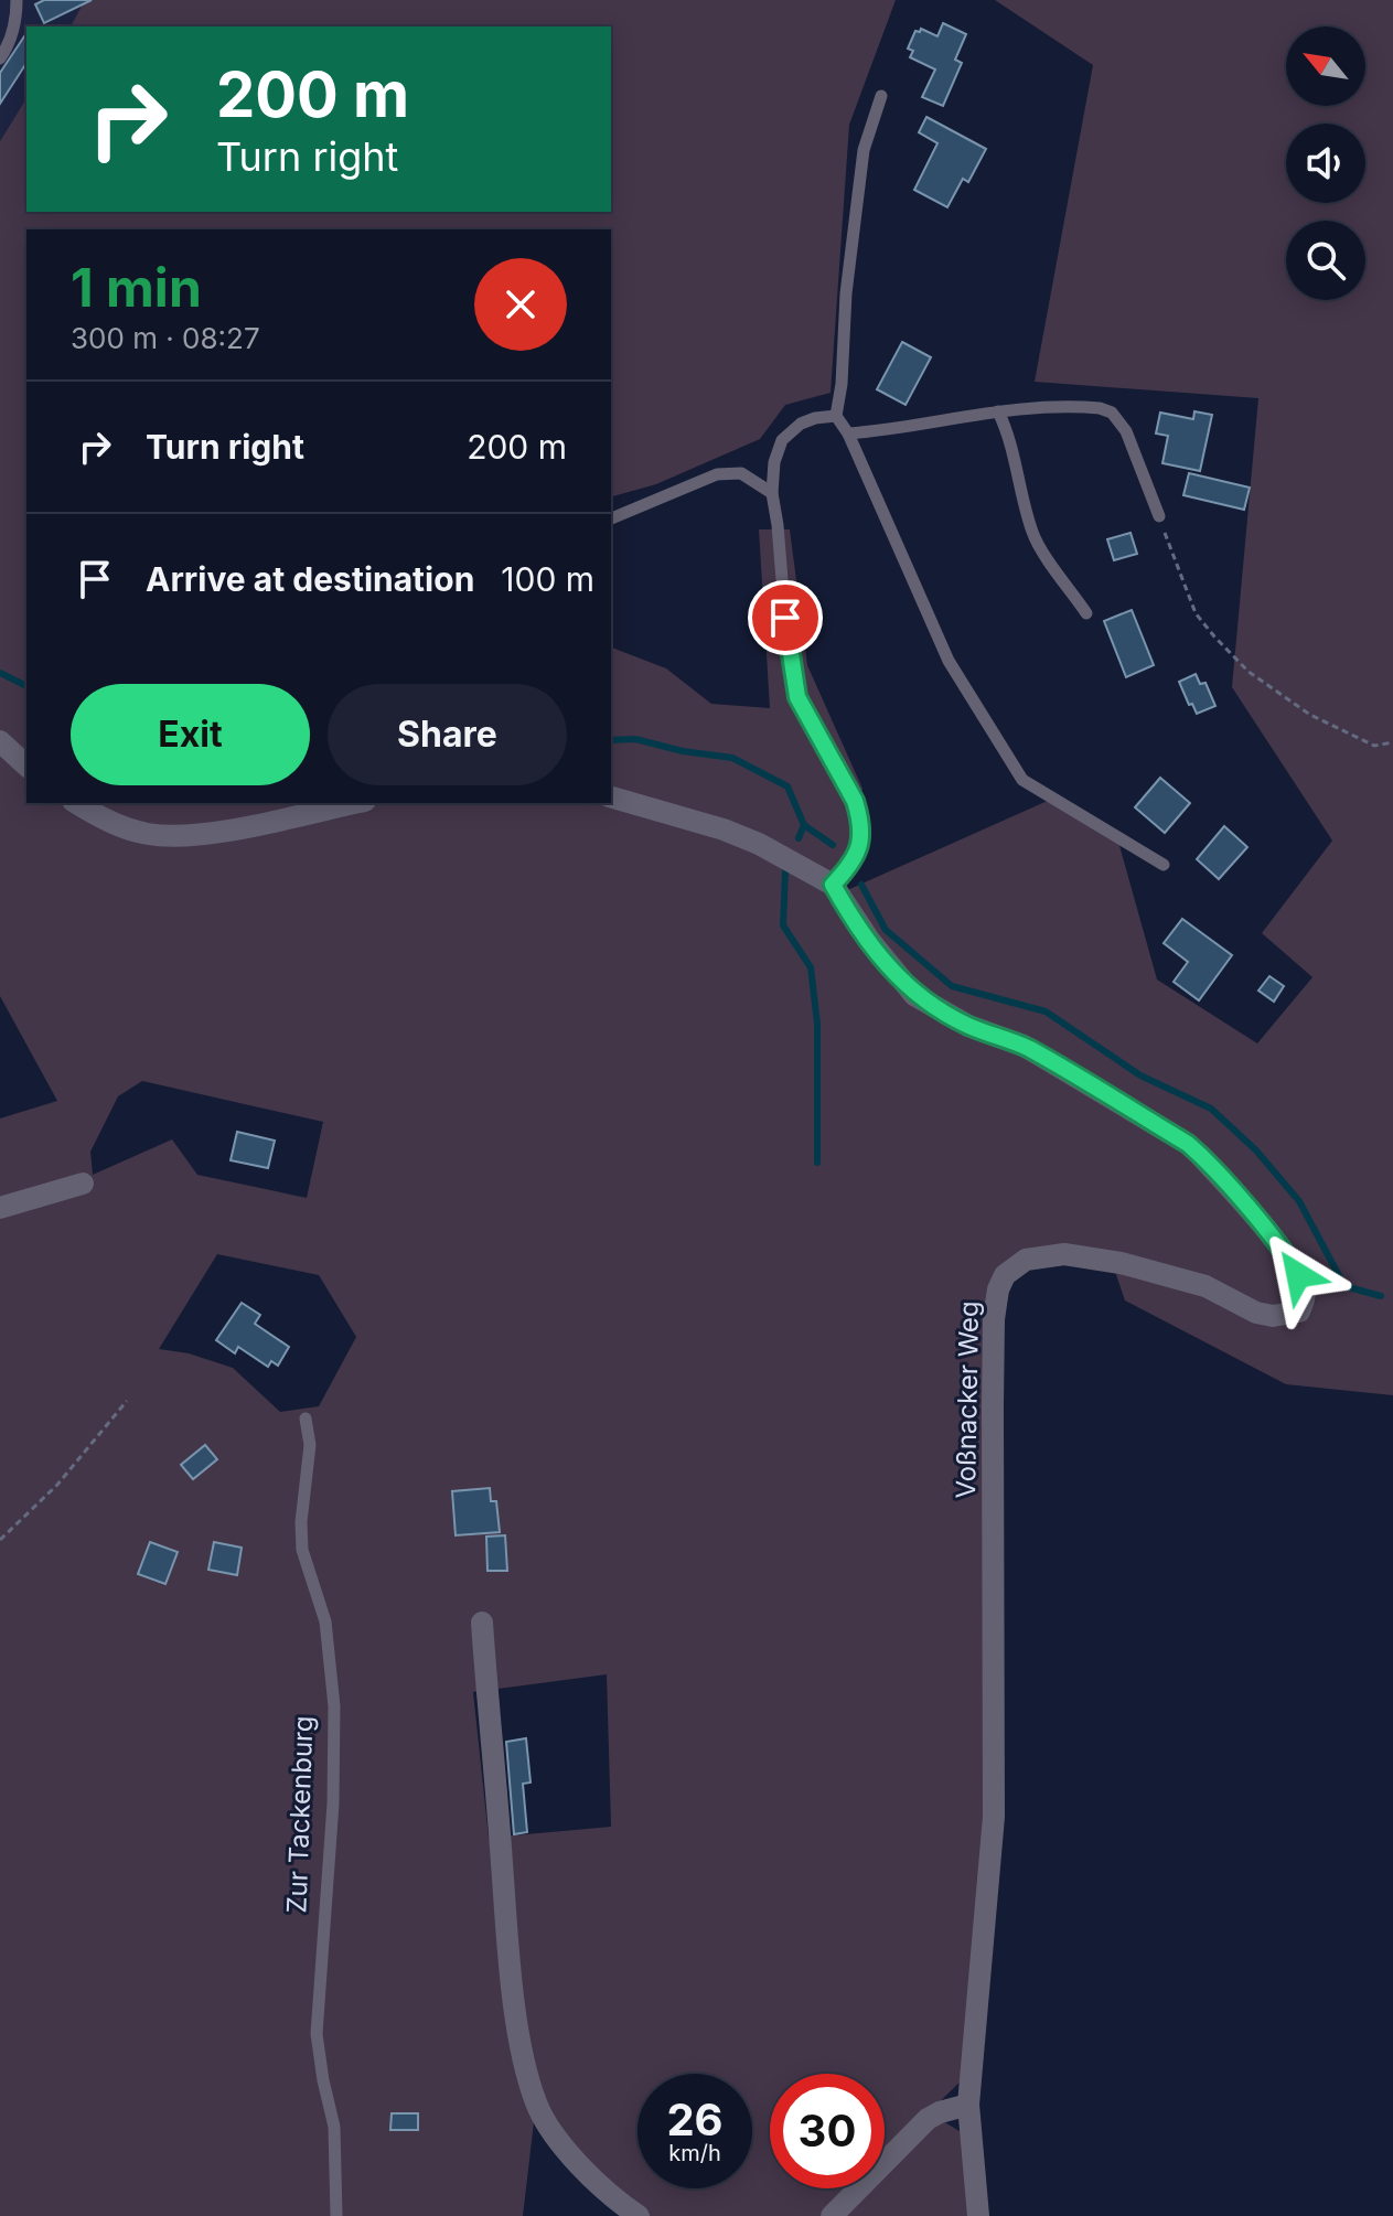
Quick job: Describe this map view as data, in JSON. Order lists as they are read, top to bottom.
{
  "streets": {
    "street": ["Voßnacker Weg"],
    "lane": ["Zur Tackenburg"]
  },
  "north": "top left",
  "page": {
    "turn": ["200 m", "Turn right"],
    "heading": ["1 min", "300 m · 08:27"],
    "list": [
      {
        "name": "Turn right",
        "value": "200 m"
      },
      {
        "name": "Arrive at destination",
        "value": "100 m"
      }
    ],
    "buttons": ["Exit", "Share"],
    "speed": "26 km/h",
    "limit": "30"
  }
}
